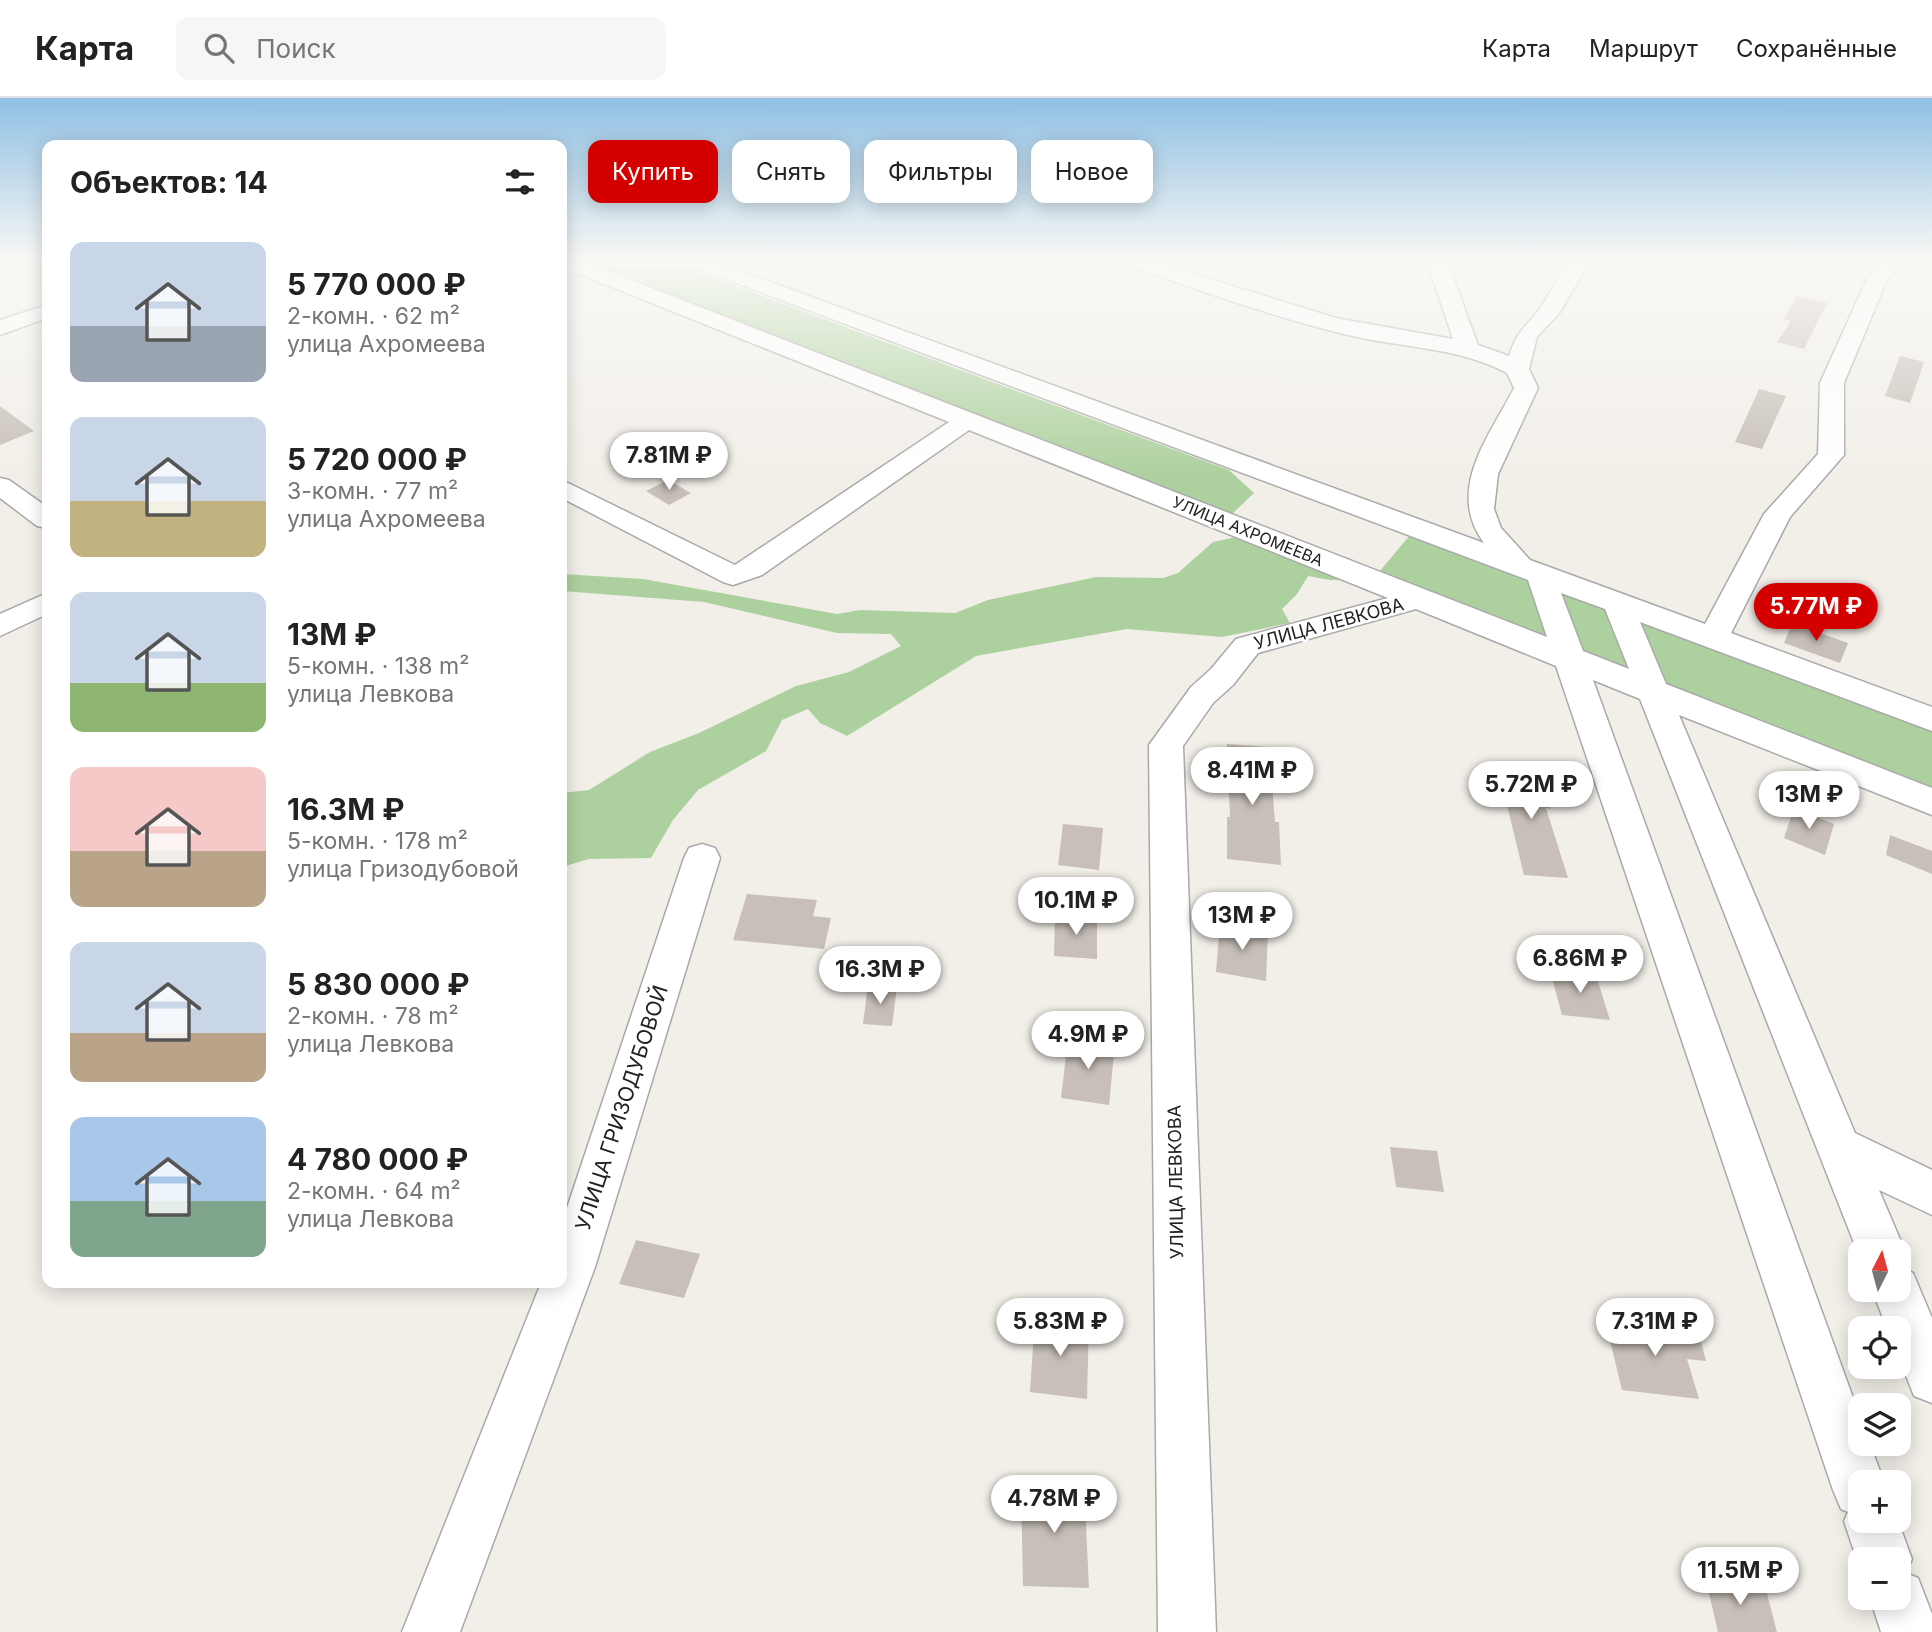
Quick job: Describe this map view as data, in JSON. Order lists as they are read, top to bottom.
{
  "streets": {
    "street": ["УЛИЦА АХРОМЕЕВА", "УЛИЦА ЛЕВКОВА", "УЛИЦА ГРИЗОДУБОВОЙ"]
  },
  "crossings": [
    ["УЛИЦА АХРОМЕЕВА", "УЛИЦА ЛЕВКОВА"]
  ],
  "north": "top",
  "page": {
    "header": "Карта",
    "search": "Поиск",
    "nav": ["Карта", "Маршрут", "Сохранённые"],
    "chip": [
      "Купить",
      "Снять",
      "Фильтры",
      "Новое"
    ],
    "heading": "Объектов: 14",
    "list": [
      {
        "name": "5 770 000 ₽",
        "note": "2-комн. · 62 m² · улица Ахромеева"
      },
      {
        "name": "5 720 000 ₽",
        "note": "3-комн. · 77 m² · улица Ахромеева"
      },
      {
        "name": "13M ₽",
        "note": "5-комн. · 138 m² · улица Левкова"
      },
      {
        "name": "16.3M ₽",
        "note": "5-комн. · 178 m² · улица Гризодубовой"
      },
      {
        "name": "5 830 000 ₽",
        "note": "2-комн. · 78 m² · улица Левкова"
      },
      {
        "name": "4 780 000 ₽",
        "note": "2-комн. · 64 m² · улица Левкова"
      }
    ],
    "price": [
      "7.81M ₽",
      "5.77M ₽",
      "8.41M ₽",
      "5.72M ₽",
      "13M ₽",
      "10.1M ₽",
      "13M ₽",
      "6.86M ₽",
      "16.3M ₽",
      "4.9M ₽",
      "5.83M ₽",
      "7.31M ₽",
      "4.78M ₽",
      "11.5M ₽"
    ],
    "map_buttons": ["+", "−"]
  }
}
